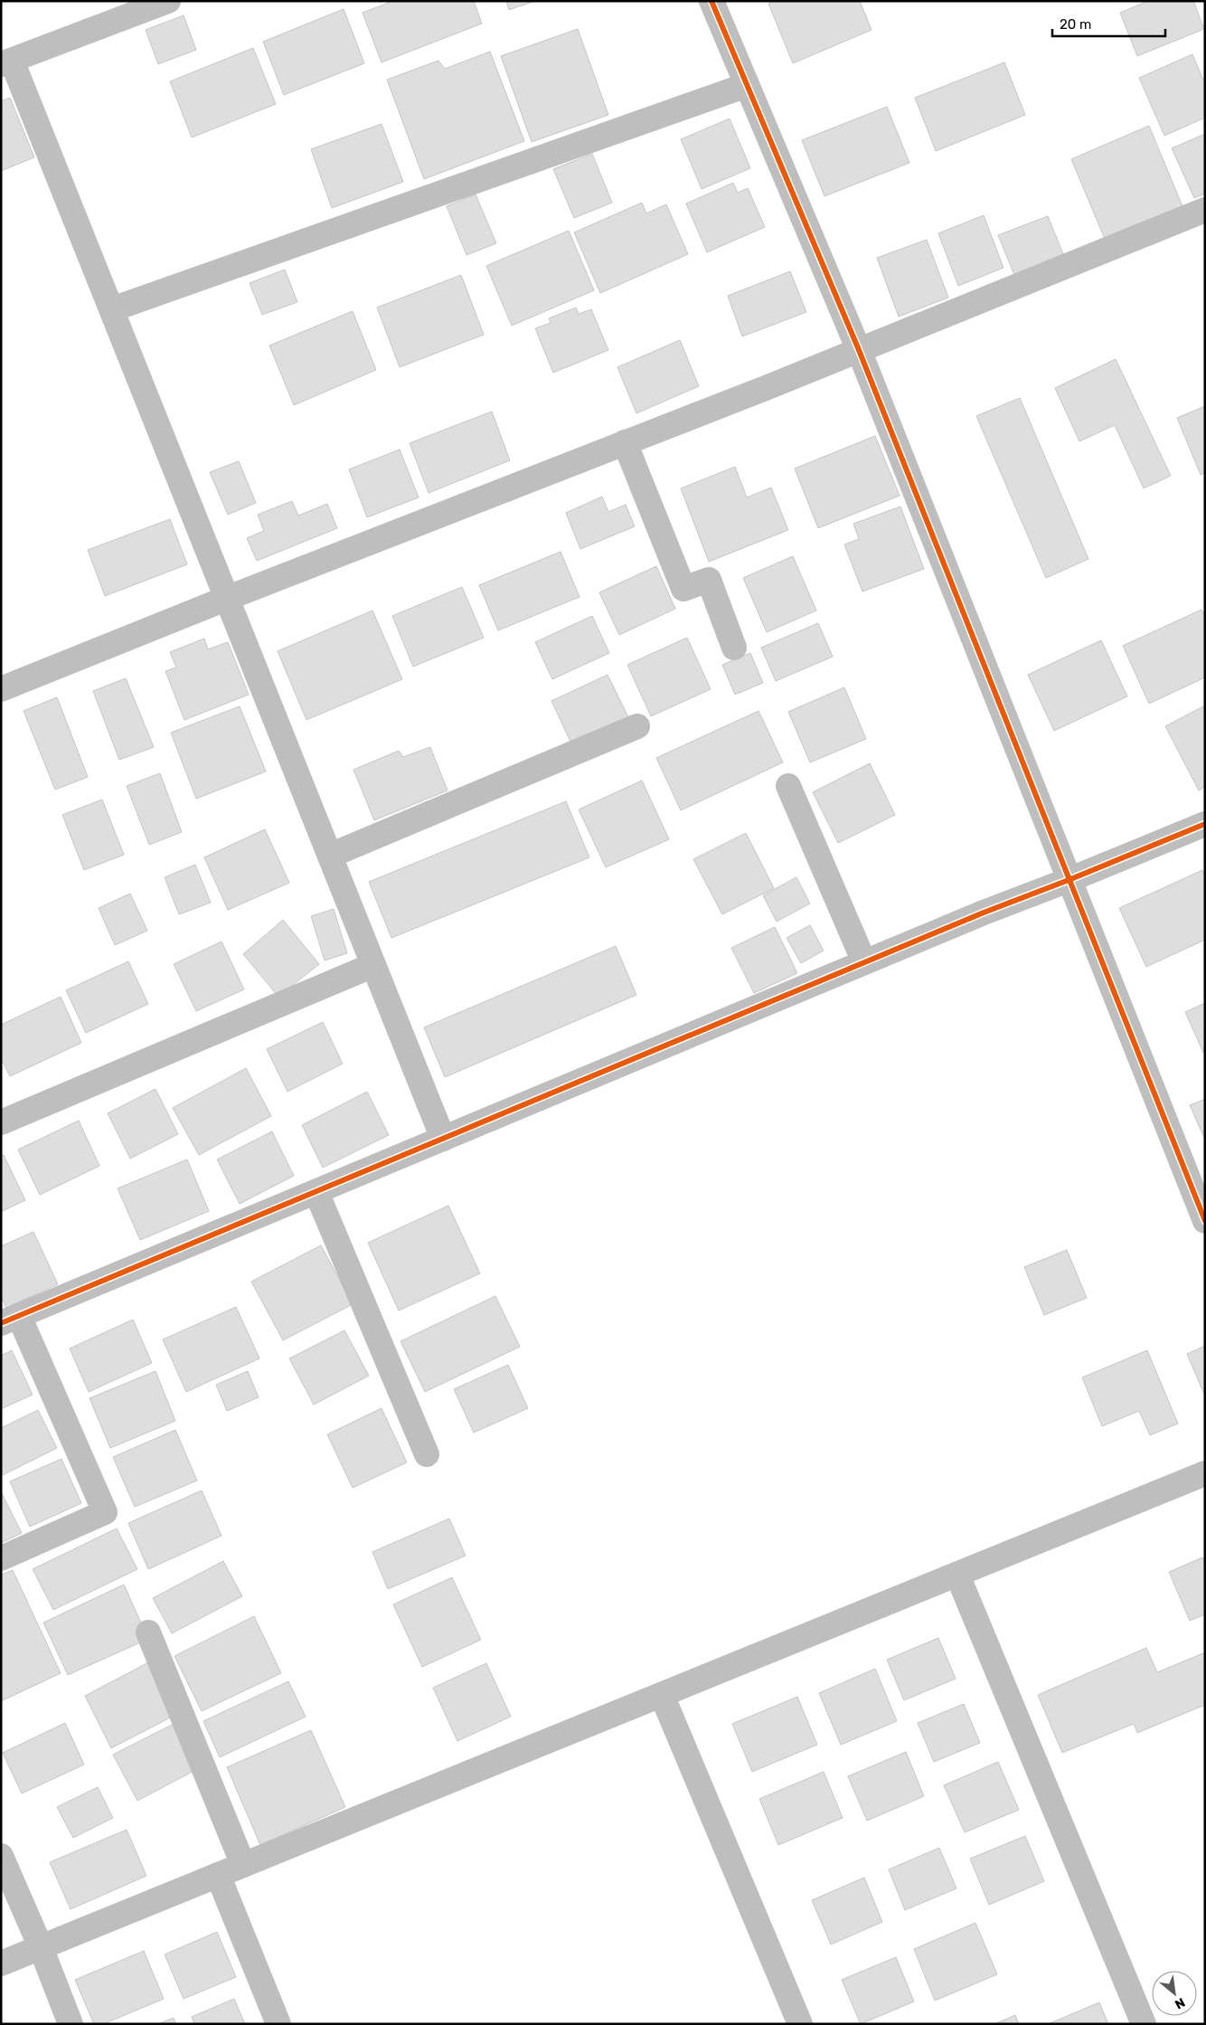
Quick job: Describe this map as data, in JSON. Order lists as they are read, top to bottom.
{
  "scale_bar": "20 m",
  "north": "bottom right"
}
